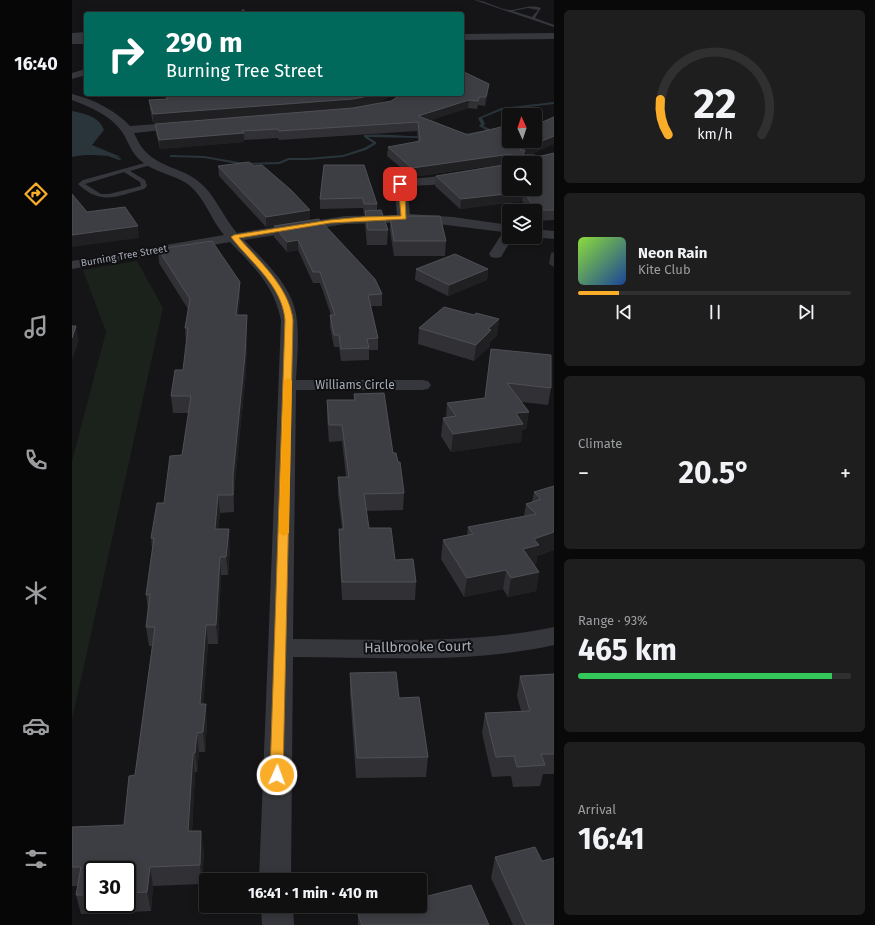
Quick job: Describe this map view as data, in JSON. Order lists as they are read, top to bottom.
{
  "streets": {
    "street": ["Burning Tree Street", "Williams Circle", "Hallbrooke Court"]
  },
  "north": "top",
  "page": {
    "tabs": "16:40",
    "turn": ["290 m", "Burning Tree Street"],
    "song": ["Neon Rain", "Kite Club"],
    "tile": [
      "Climate",
      ["Range · 93%", "465 km"],
      ["Arrival", "16:41"]
    ],
    "heat": ["−", "20.5°", "+"],
    "limit": "30",
    "trip": "16:41 · 1 min · 410 m",
    "gauge": ["22", "km/h"]
  }
}
